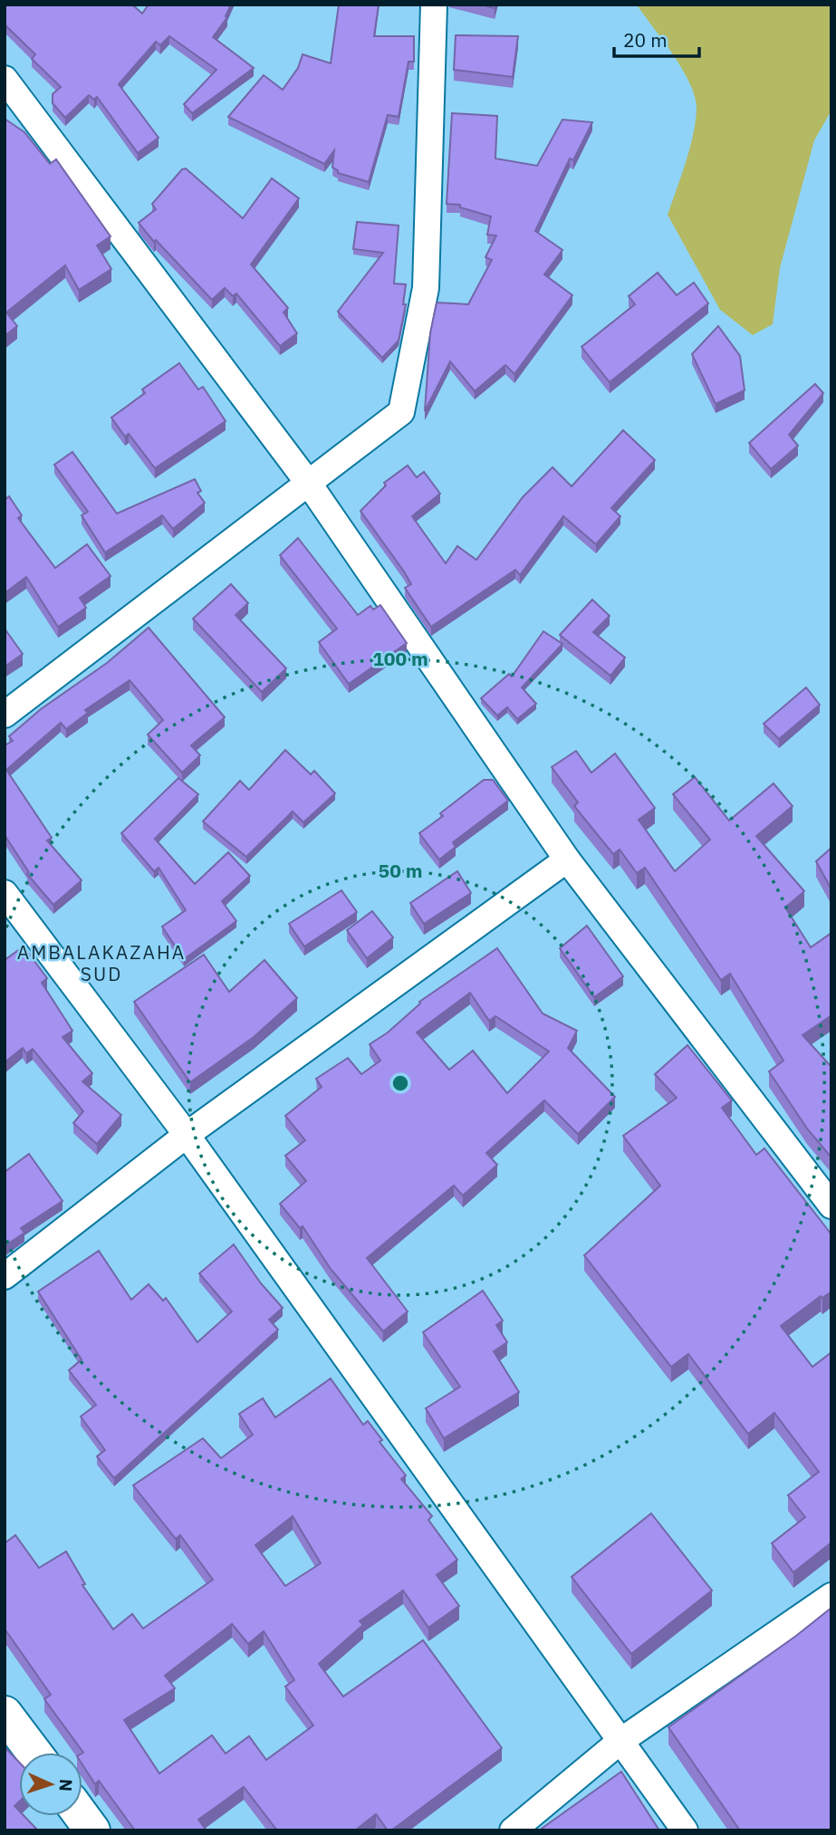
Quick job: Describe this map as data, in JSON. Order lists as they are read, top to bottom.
{
  "districts": ["AMBALAKAZAHA SUD"],
  "scale_bar": "20 m",
  "north": "right",
  "rings": ["100 m", "50 m"]
}
